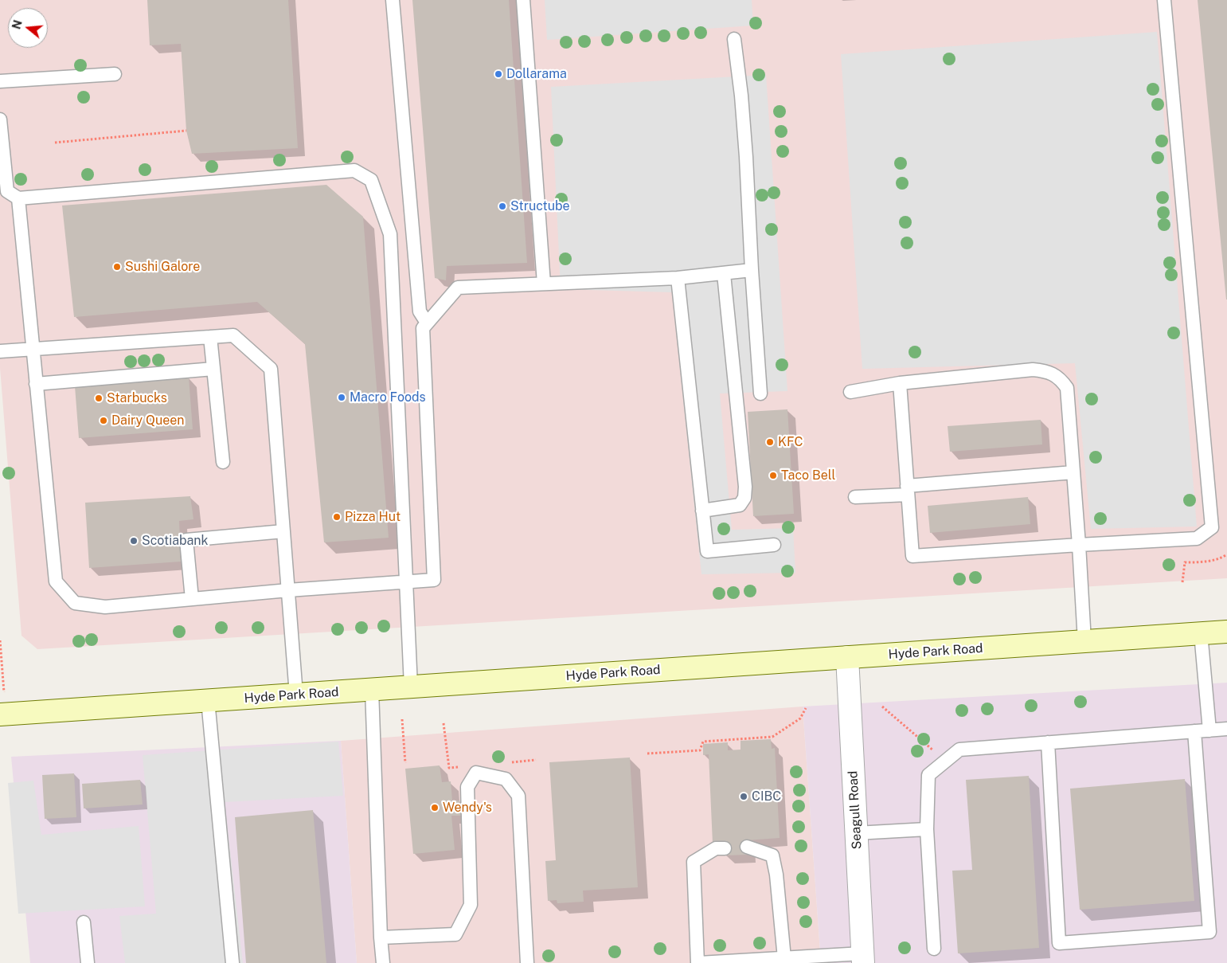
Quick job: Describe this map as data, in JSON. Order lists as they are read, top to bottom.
{
  "streets": {
    "main road": ["Hyde Park Road"],
    "street": ["Seagull Road"]
  },
  "crossings": [
    ["Hyde Park Road", "Seagull Road"]
  ],
  "places": [
    "Dollarama",
    "Structube",
    "Sushi Galore",
    "Macro Foods",
    "Starbucks",
    "Dairy Queen",
    "KFC",
    "Taco Bell",
    "Pizza Hut",
    "Scotiabank",
    "CIBC",
    "Wendy's"
  ],
  "north": "left"
}
